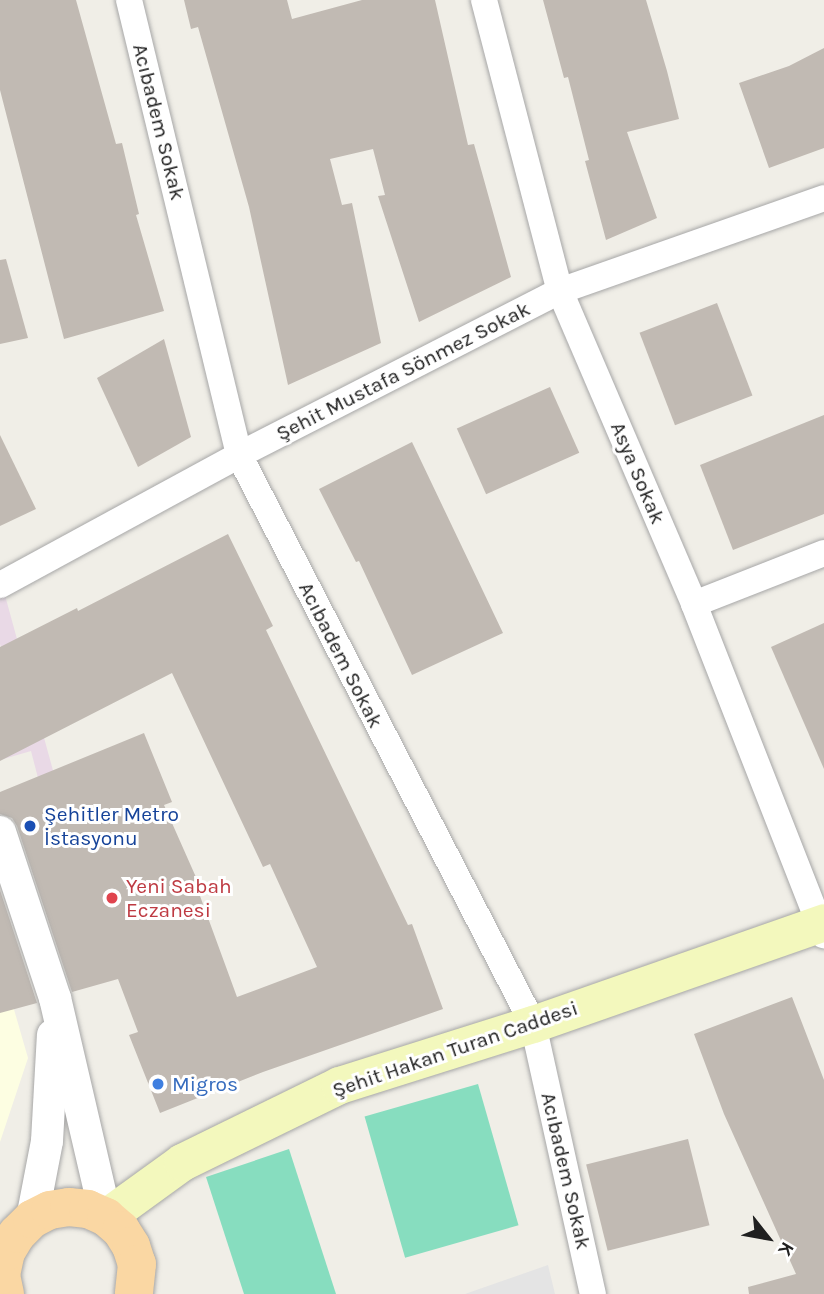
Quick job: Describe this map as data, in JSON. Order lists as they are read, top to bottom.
{
  "streets": {
    "main road": ["Şehit Hakan Turan Caddesi"],
    "street": ["Acıbadem Sokak", "Şehit Mustafa Sönmez Sokak", "Asya Sokak"]
  },
  "crossings": [
    ["Acıbadem Sokak", "Şehit Mustafa Sönmez Sokak"],
    ["Acıbadem Sokak", "Şehit Hakan Turan Caddesi"],
    ["Şehit Mustafa Sönmez Sokak", "Asya Sokak"],
    ["Asya Sokak", "Şehit Hakan Turan Caddesi"]
  ],
  "places": ["Şehitler Metro İstasyonu", "Yeni Sabah Eczanesi", "Migros"],
  "north": "bottom right"
}
